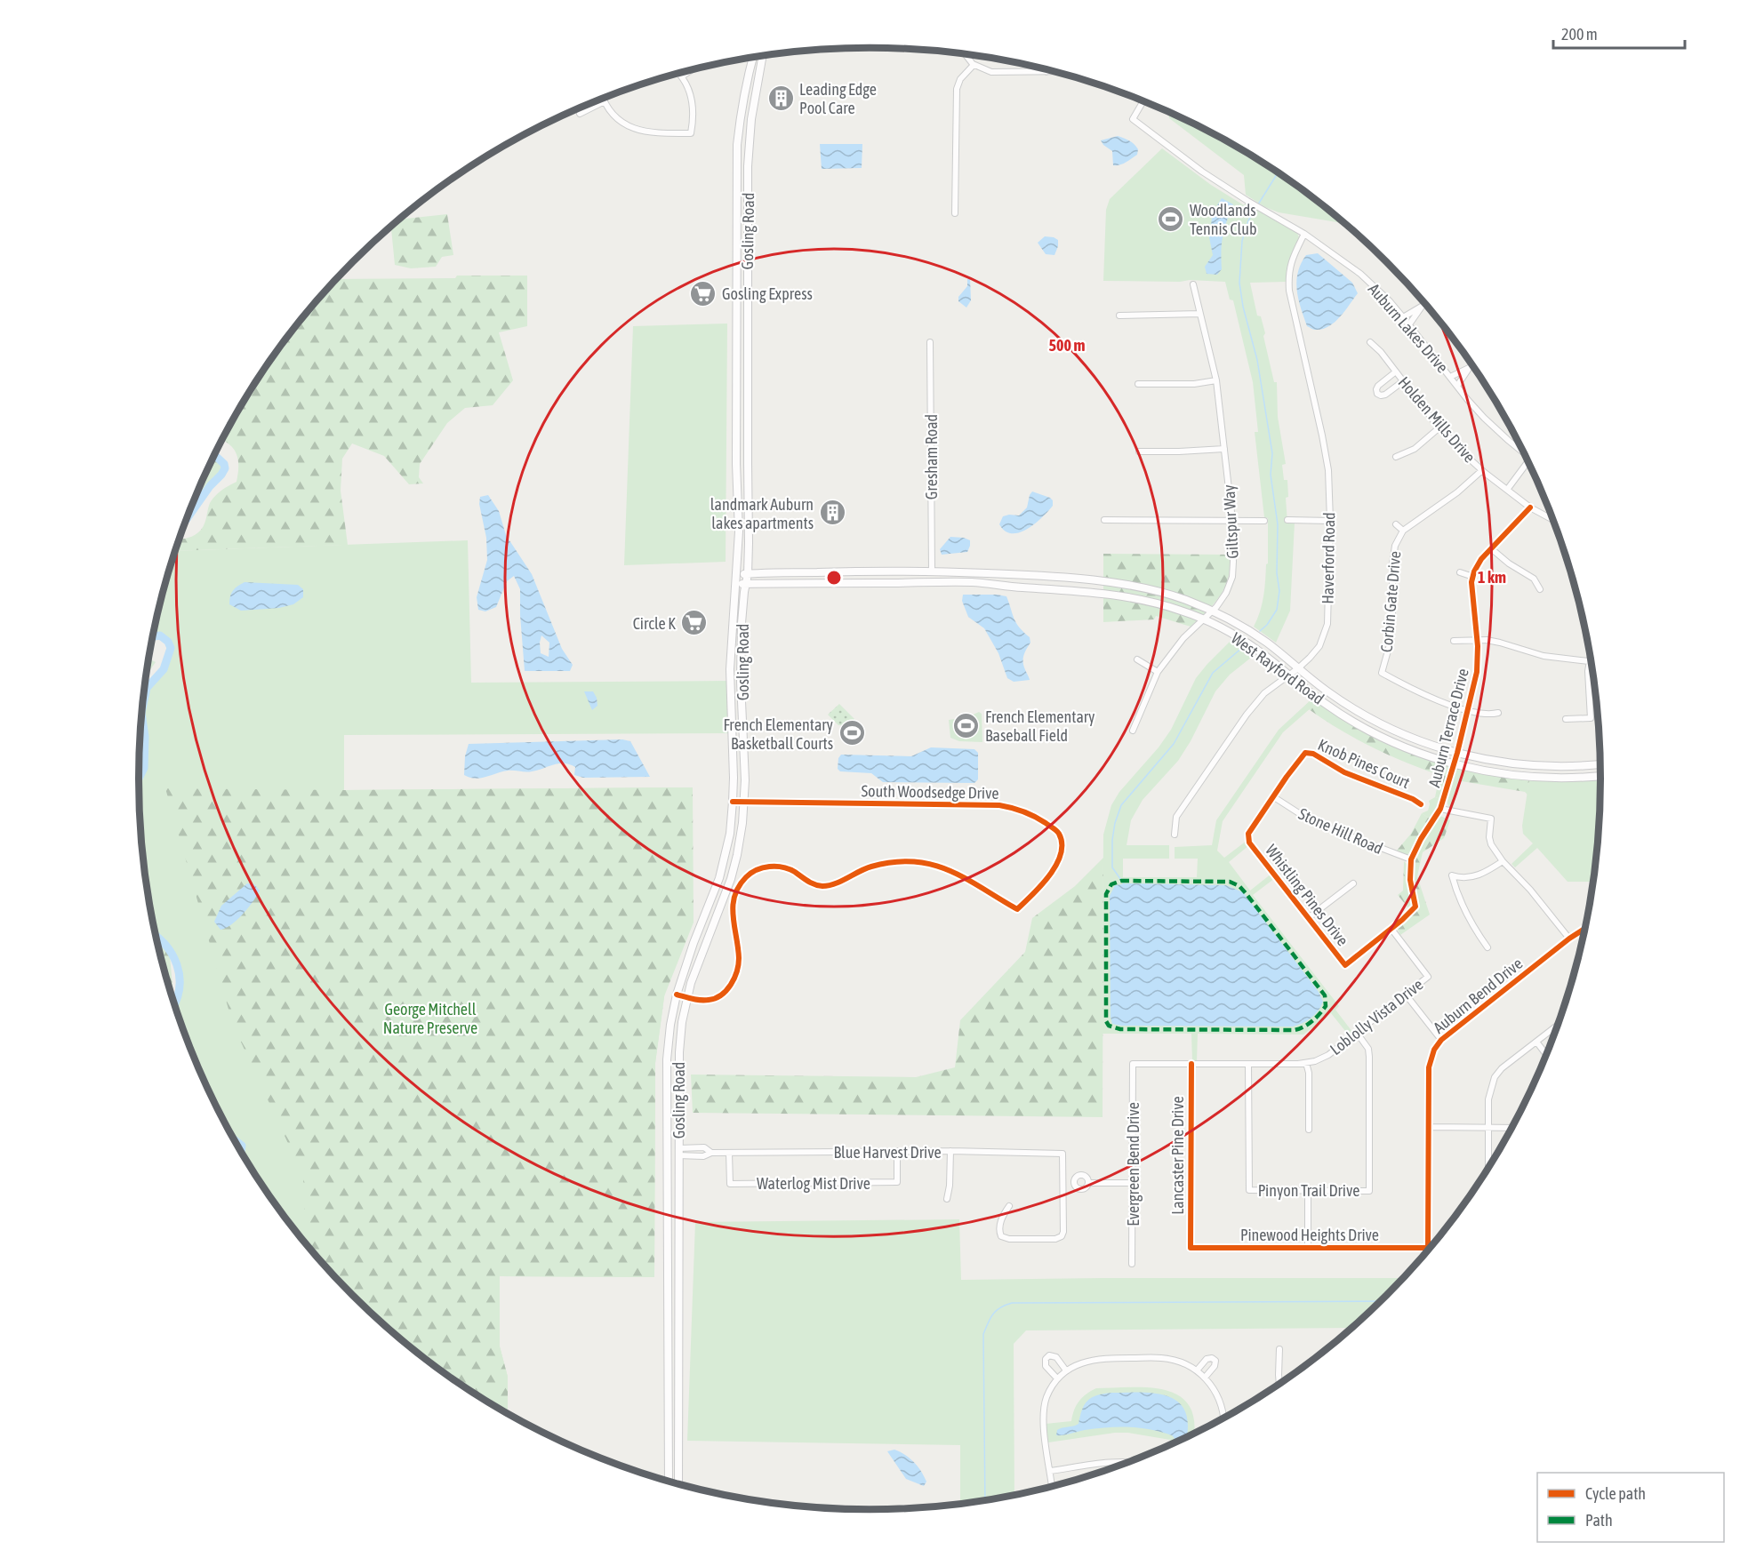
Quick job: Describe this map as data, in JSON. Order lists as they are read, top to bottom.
{
  "streets": {
    "main road": ["Gosling Road", "West Rayford Road"],
    "street": [
      "Auburn Lakes Drive",
      "Holden Mills Drive",
      "Gresham Road",
      "Giltspur Way",
      "Haverford Road",
      "Corbin Gate Drive",
      "Auburn Terrace Drive",
      "Knob Pines Court",
      "South Woodsedge Drive",
      "Stone Hill Road",
      "Whistling Pines Drive",
      "Auburn Bend Drive",
      "Loblolly Vista Drive",
      "Blue Harvest Drive",
      "Lancaster Pine Drive",
      "Evergreen Bend Drive",
      "Waterlog Mist Drive",
      "Pinyon Trail Drive",
      "Pinewood Heights Drive"
    ]
  },
  "crossings": [
    ["Gosling Road", "West Rayford Road"],
    ["Gosling Road", "South Woodsedge Drive"],
    ["Gosling Road", "Blue Harvest Drive"],
    ["Auburn Lakes Drive", "Haverford Road"],
    ["Holden Mills Drive", "Corbin Gate Drive"],
    ["Holden Mills Drive", "Auburn Terrace Drive"],
    ["Gresham Road", "West Rayford Road"],
    ["Giltspur Way", "West Rayford Road"],
    ["Haverford Road", "West Rayford Road"],
    ["Corbin Gate Drive", "Auburn Terrace Drive"],
    ["West Rayford Road", "Auburn Terrace Drive"],
    ["Auburn Terrace Drive", "Stone Hill Road"],
    ["Auburn Terrace Drive", "Whistling Pines Drive"],
    ["Auburn Terrace Drive", "Loblolly Vista Drive"],
    ["Knob Pines Court", "Stone Hill Road"],
    ["Knob Pines Court", "Whistling Pines Drive"],
    ["Auburn Bend Drive", "Pinewood Heights Drive"],
    ["Loblolly Vista Drive", "Lancaster Pine Drive"],
    ["Loblolly Vista Drive", "Evergreen Bend Drive"],
    ["Loblolly Vista Drive", "Pinyon Trail Drive"],
    ["Blue Harvest Drive", "Waterlog Mist Drive"],
    ["Lancaster Pine Drive", "Pinewood Heights Drive"]
  ],
  "parks": ["George Mitchell Nature Preserve"],
  "places": {
    "building": ["Leading Edge Pool Care", "landmark Auburn lakes apartments"],
    "sports": ["Woodlands Tennis Club", "French Elementary Baseball Field", "French Elementary Basketball Courts"],
    "supermarket": ["Gosling Express", "Circle K"]
  },
  "legend": ["Cycle path", "Path"],
  "scale_bar": "200 m",
  "rings": ["500 m", "1 km"]
}
